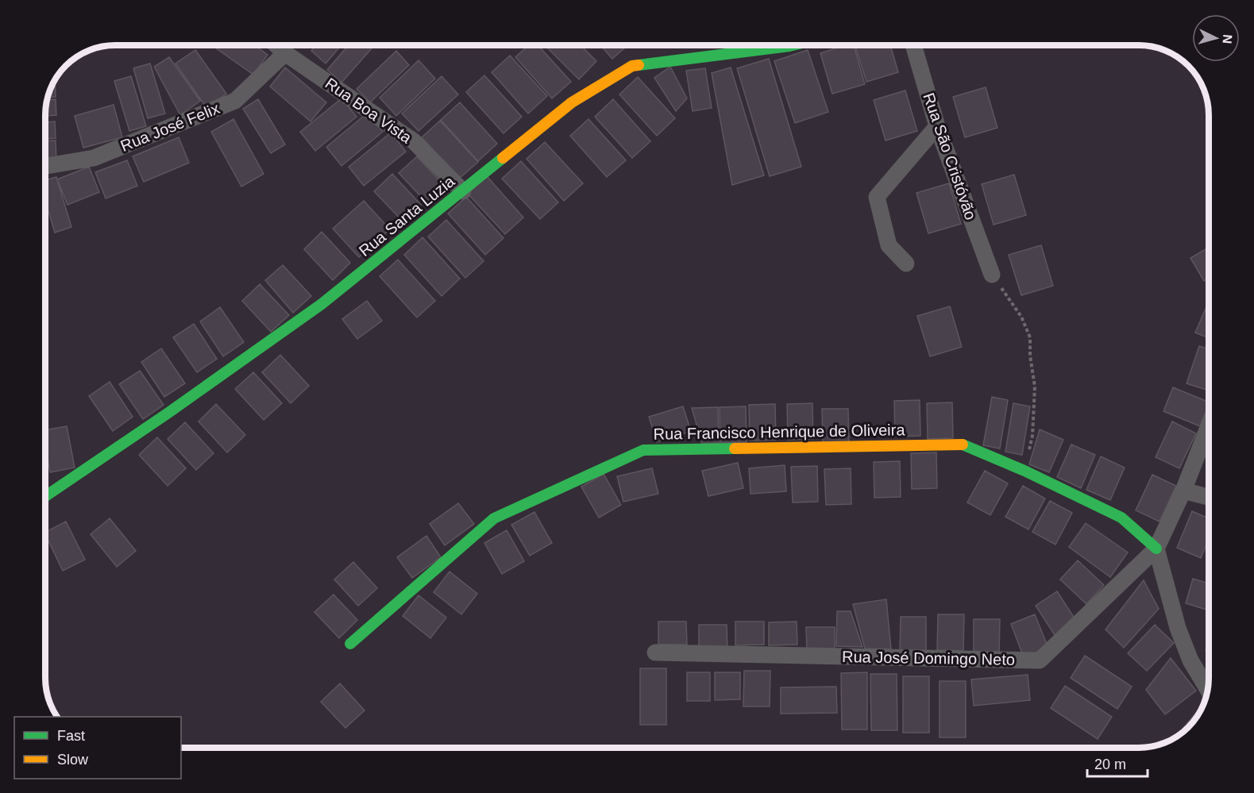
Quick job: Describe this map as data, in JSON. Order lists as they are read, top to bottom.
{
  "streets": {
    "street": [
      "Rua Boa Vista",
      "Rua José Felix",
      "Rua São Cristóvão",
      "Rua Santa Luzia",
      "Rua Francisco Henrique de Oliveira",
      "Rua José Domingo Neto"
    ]
  },
  "crossings": [
    ["Rua Boa Vista", "Rua José Felix"],
    ["Rua Boa Vista", "Rua Santa Luzia"],
    ["Rua Francisco Henrique de Oliveira", "Rua José Domingo Neto"]
  ],
  "legend": ["Fast", "Slow"],
  "scale_bar": "20 m",
  "north": "right"
}
